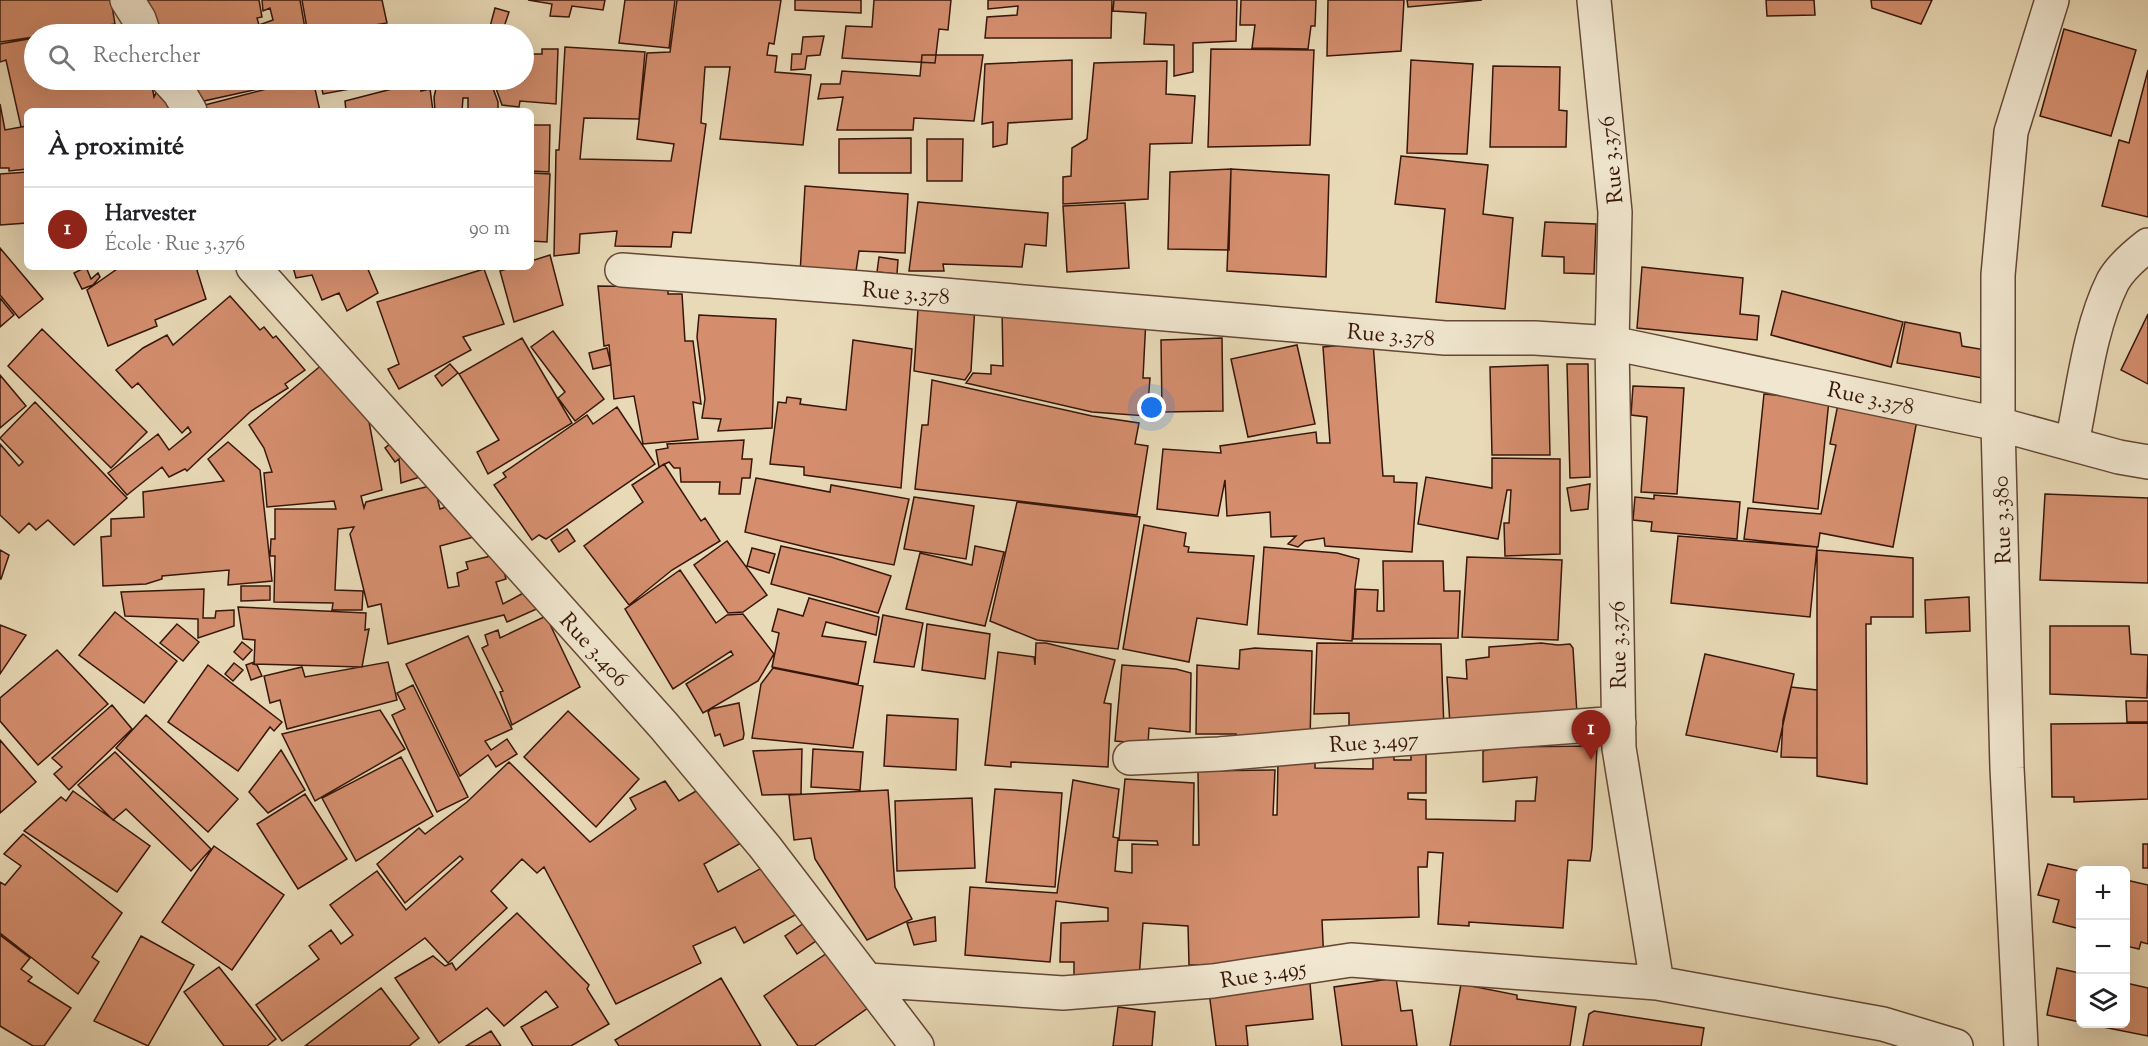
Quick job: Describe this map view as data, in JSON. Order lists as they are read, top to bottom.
{
  "streets": {
    "street": [
      "Rue 3.376",
      "Rue 3.378",
      "Rue 3.380",
      "Rue 3.406",
      "Rue 3.497",
      "Rue 3.495"
    ]
  },
  "crossings": [
    ["Rue 3.376", "Rue 3.378"],
    ["Rue 3.376", "Rue 3.497"],
    ["Rue 3.376", "Rue 3.495"],
    ["Rue 3.378", "Rue 3.380"],
    ["Rue 3.406", "Rue 3.495"]
  ],
  "page": {
    "search": "Rechercher",
    "heading": "À proximité",
    "list": [
      {
        "mark": "1",
        "name": "Harvester",
        "note": "École · Rue 3.376",
        "value": "90 m"
      }
    ],
    "pins": "1",
    "map_buttons": ["+", "−"]
  }
}
